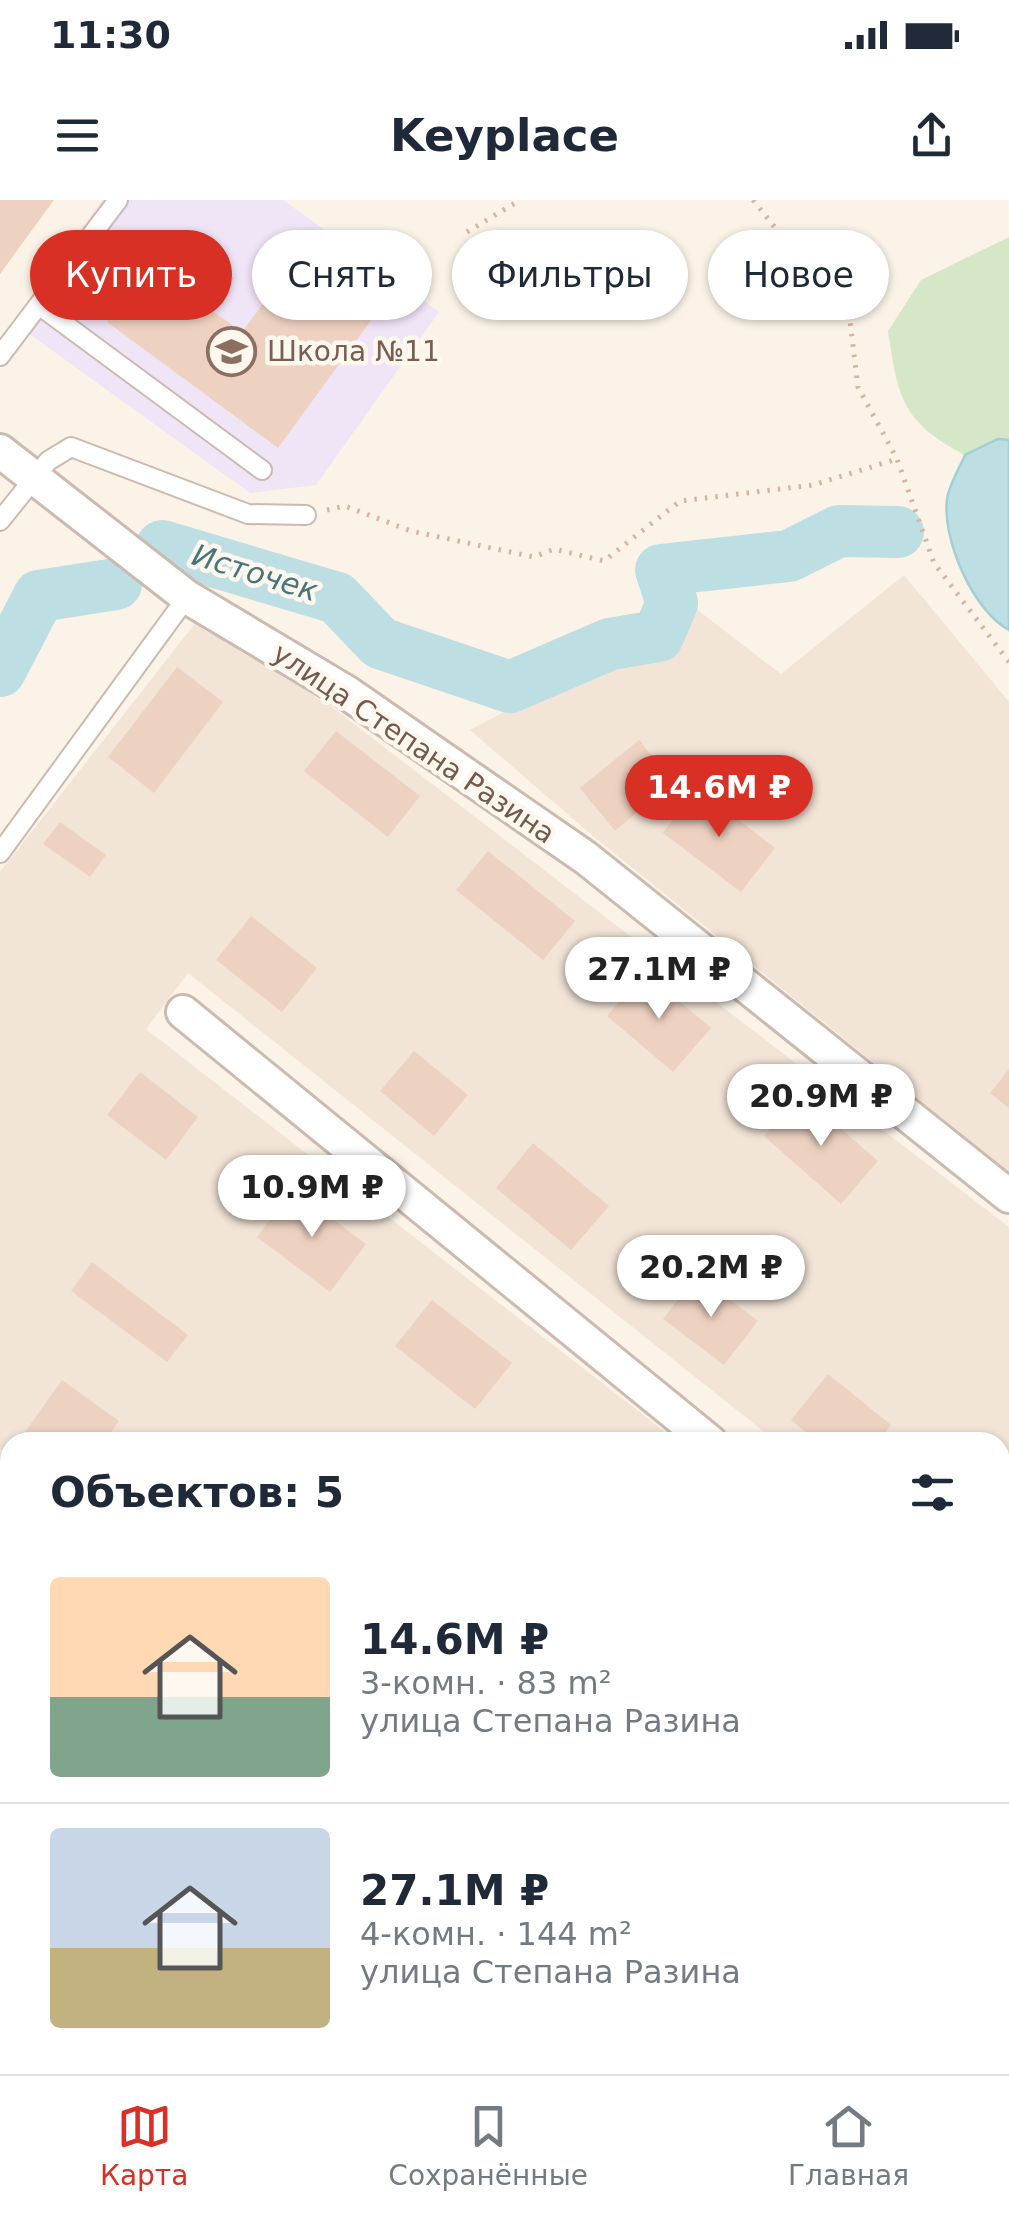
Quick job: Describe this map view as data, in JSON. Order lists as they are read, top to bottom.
{
  "streets": {
    "street": ["улица Степана Разина"]
  },
  "water": ["Источек"],
  "places": {
    "school or university": ["Школа №11"]
  },
  "page": {
    "status": "11:30",
    "header": "Keyplace",
    "chip": [
      "Купить",
      "Снять",
      "Фильтры",
      "Новое"
    ],
    "price": [
      "14.6M ₽",
      "27.1M ₽",
      "20.9M ₽",
      "10.9M ₽",
      "20.2M ₽"
    ],
    "heading": "Объектов: 5",
    "list": [
      {
        "name": "14.6M ₽",
        "note": "3-комн. · 83 m² · улица Степана Разина"
      },
      {
        "name": "27.1M ₽",
        "note": "4-комн. · 144 m² · улица Степана Разина"
      }
    ],
    "tabs": ["Карта", "Сохранённые", "Главная"]
  }
}
